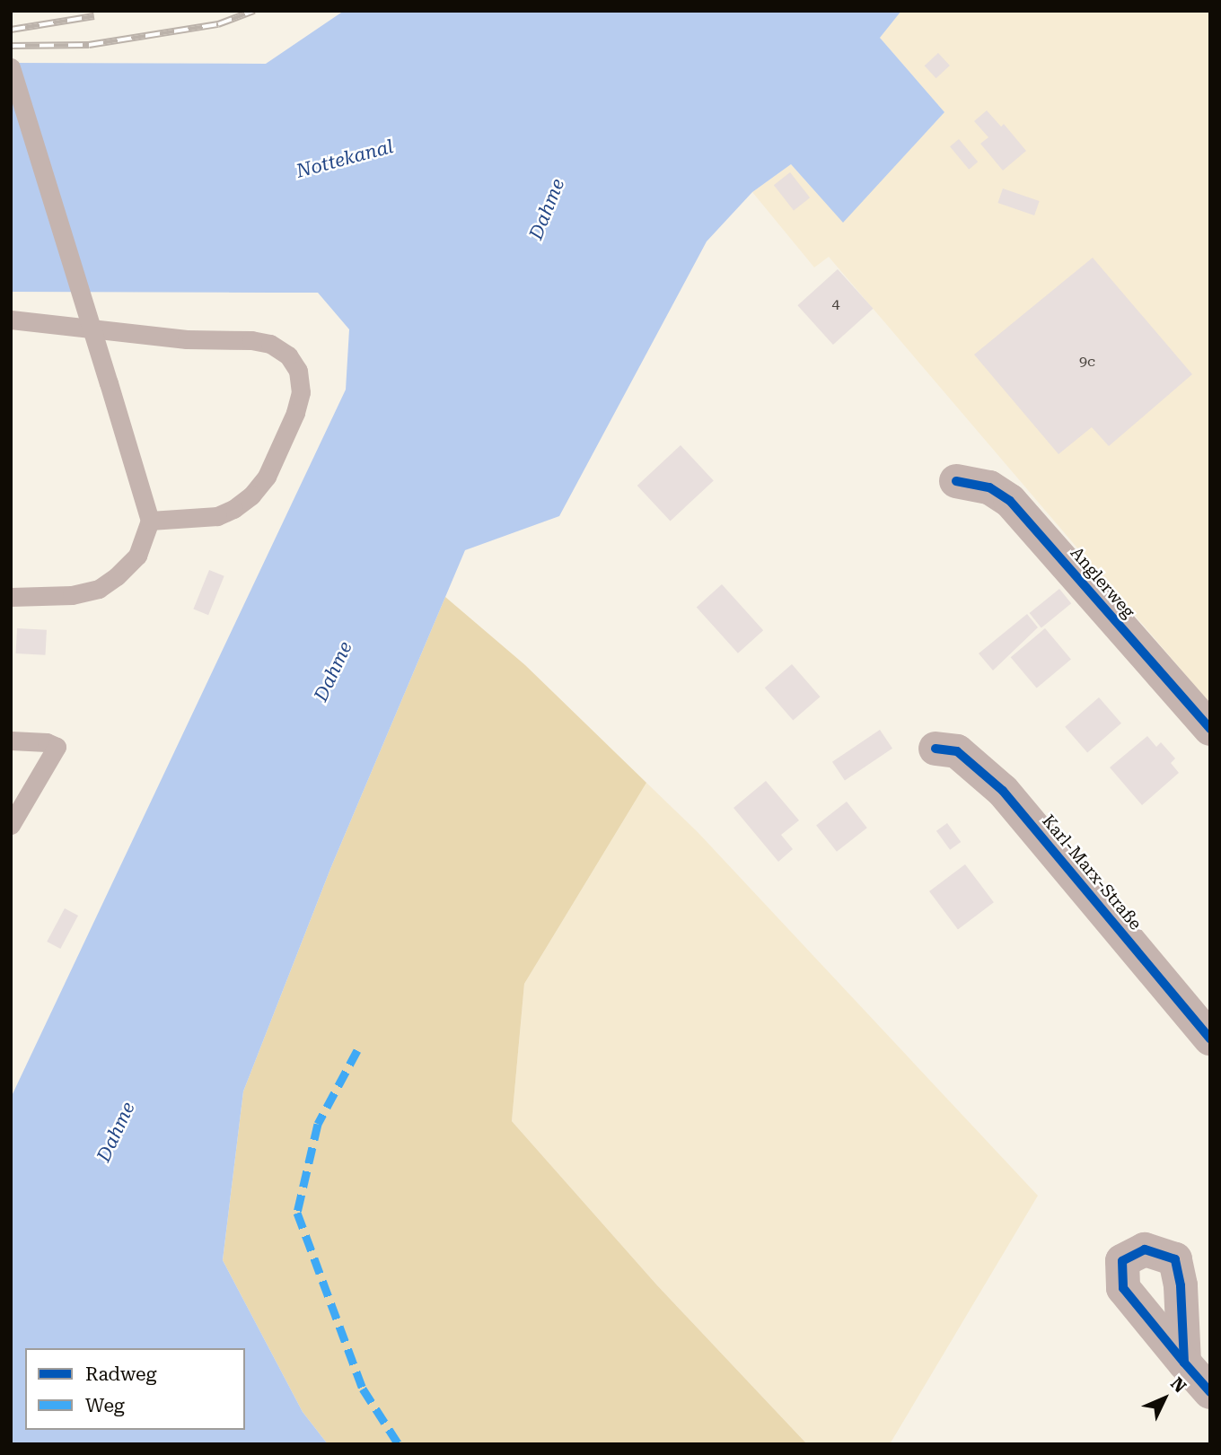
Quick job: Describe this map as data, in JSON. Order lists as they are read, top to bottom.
{
  "streets": {
    "street": ["Anglerweg", "Karl-Marx-Straße"]
  },
  "water": ["Nottekanal", "Dahme"],
  "house_numbers": ["4", "9c"],
  "legend": ["Radweg", "Weg"],
  "north": "top right"
}
